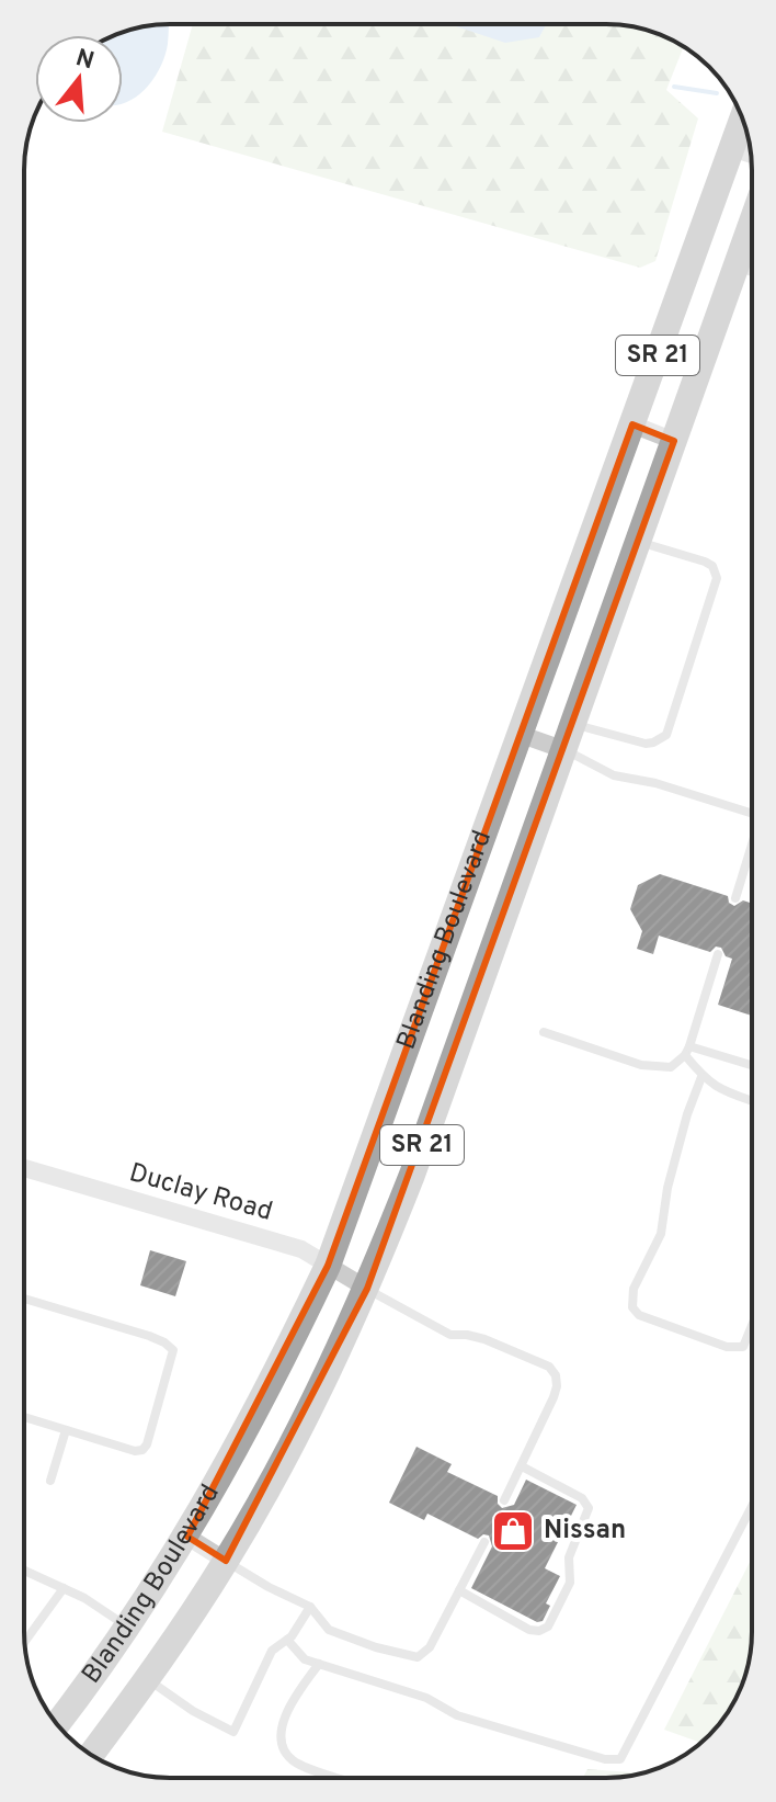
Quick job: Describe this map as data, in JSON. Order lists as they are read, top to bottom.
{
  "streets": {
    "main road": ["SR 21", "Blanding Boulevard"],
    "street": ["Duclay Road"]
  },
  "crossings": [
    ["Blanding Boulevard", "Duclay Road"]
  ],
  "places": {
    "shop": ["Nissan"]
  },
  "north": "top"
}
